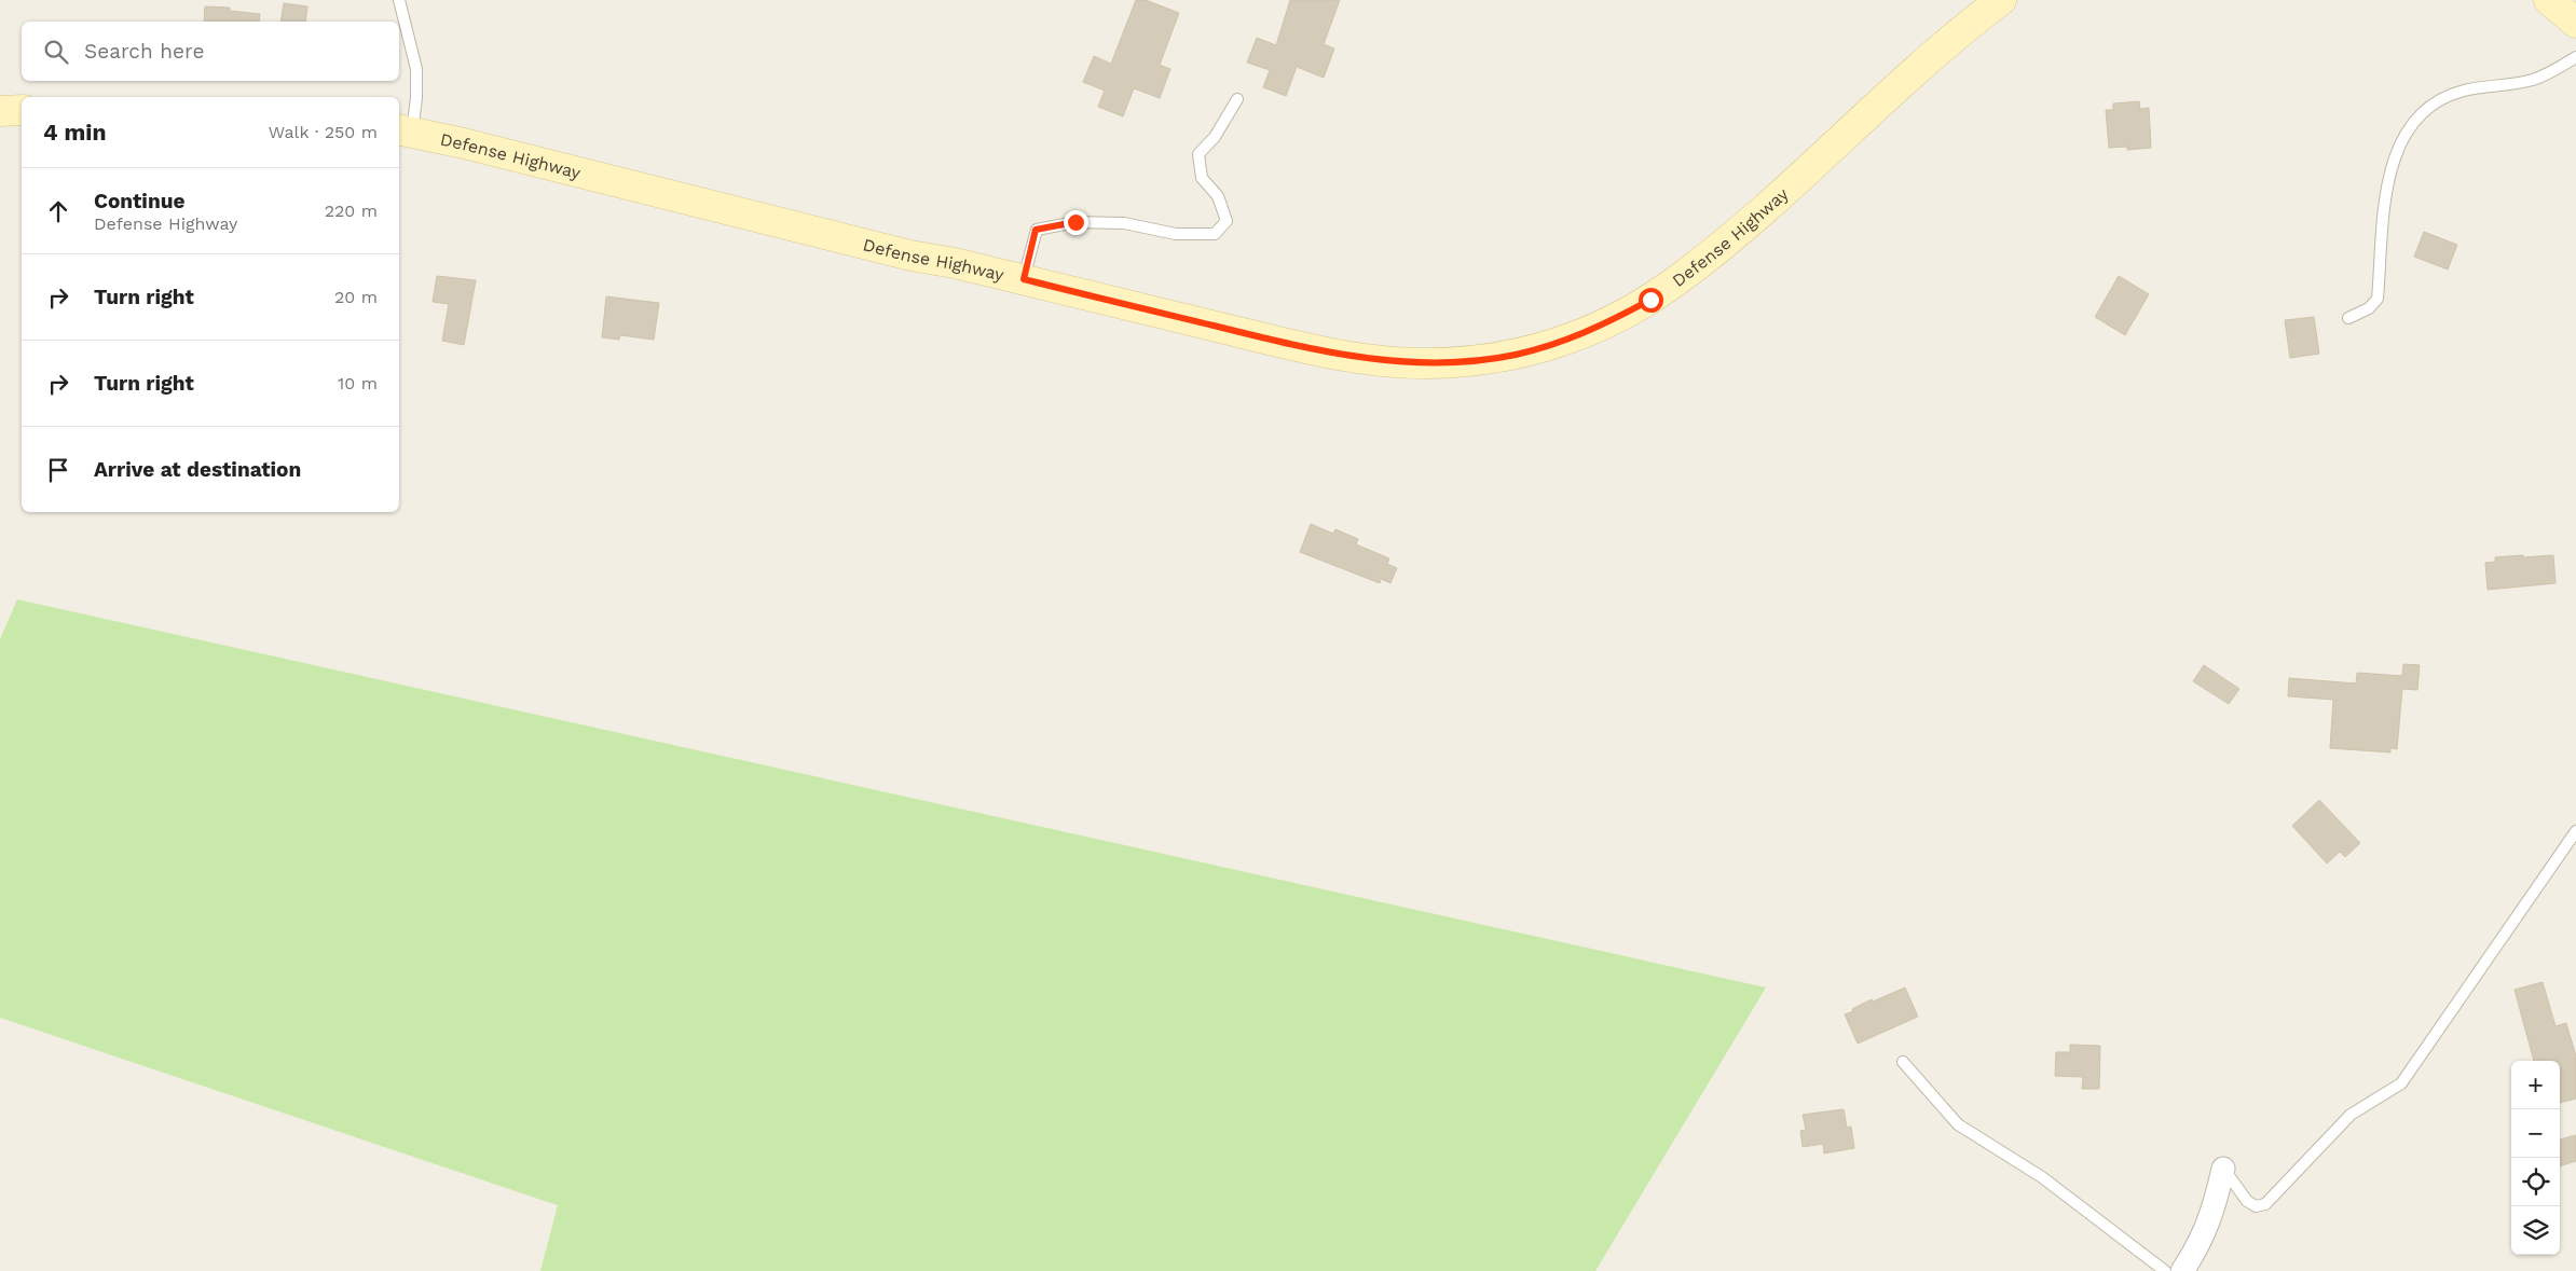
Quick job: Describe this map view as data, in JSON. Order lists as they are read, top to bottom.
{
  "streets": {
    "main road": ["Defense Highway"]
  },
  "page": {
    "search": "Search here",
    "heading": ["4 min", "Walk · 250 m"],
    "list": [
      ["Continue", "Defense Highway", "220 m"],
      ["Turn right", "20 m"],
      ["Turn right", "10 m"],
      "Arrive at destination"
    ],
    "map_buttons": ["+", "−"]
  }
}
